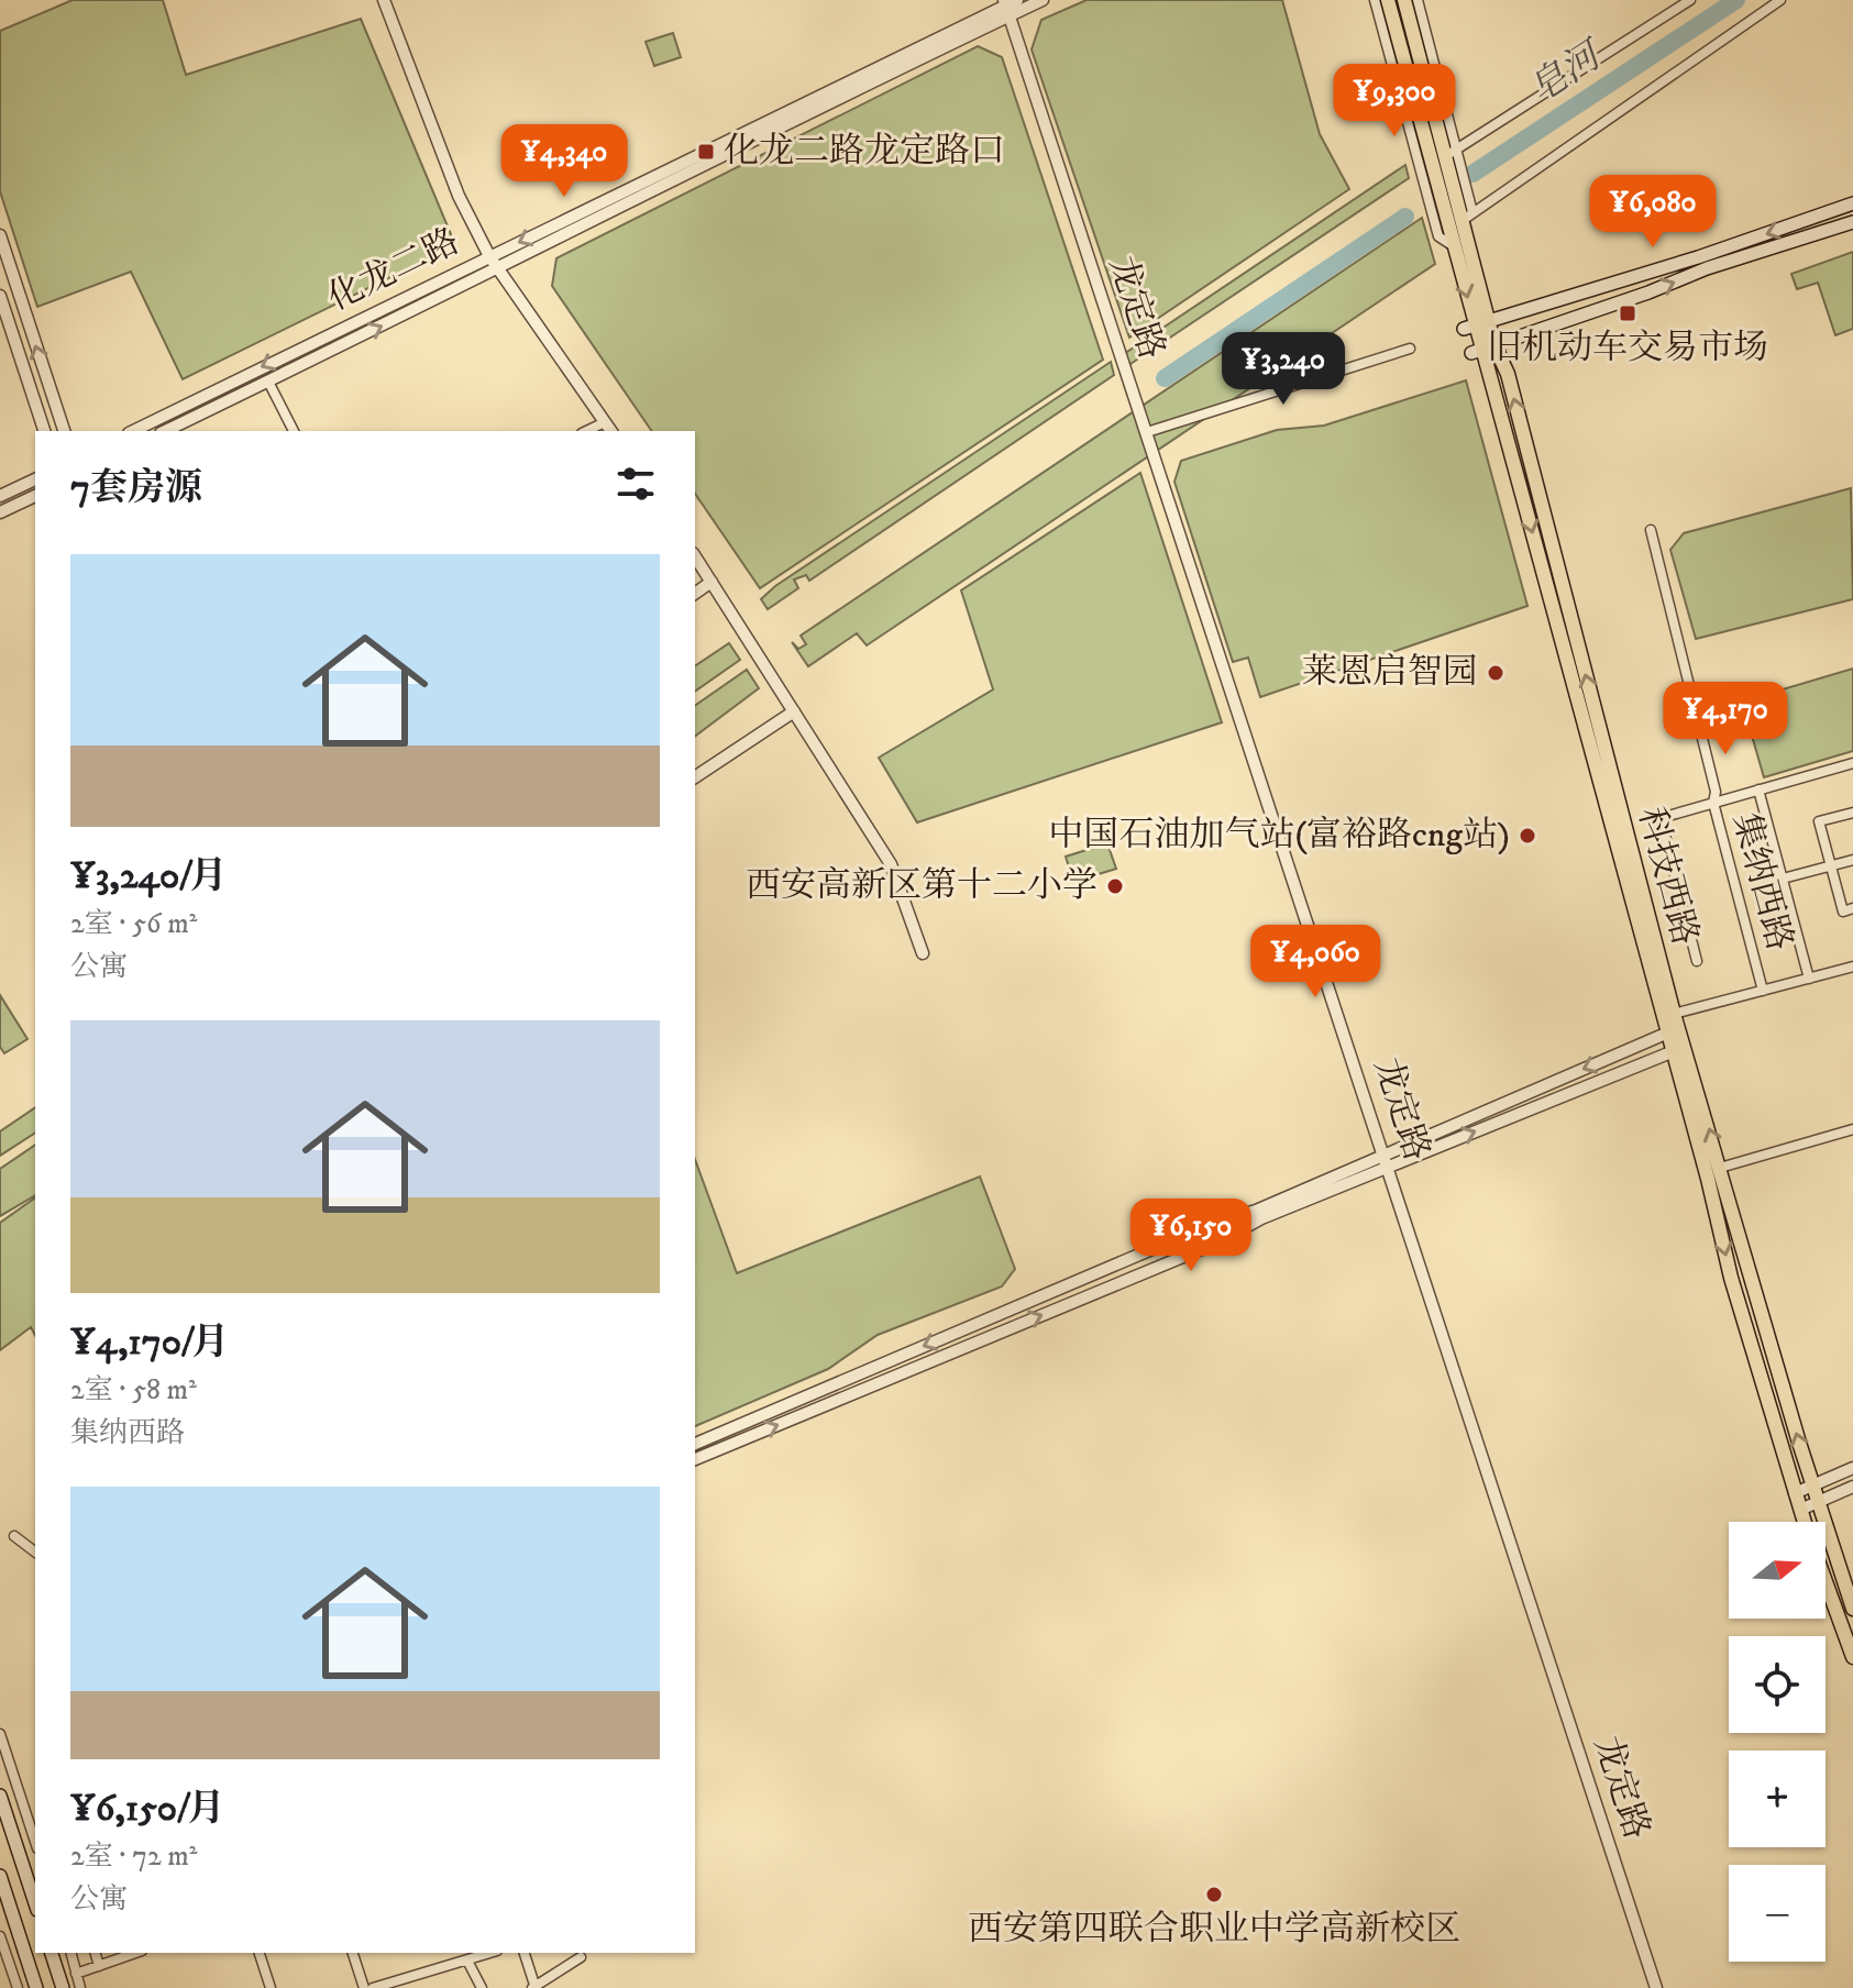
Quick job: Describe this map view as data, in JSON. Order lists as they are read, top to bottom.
{
  "streets": {
    "main road": ["科技西路"],
    "street": ["化龙二路", "龙定路", "集纳西路"]
  },
  "crossings": [
    ["化龙二路", "龙定路"]
  ],
  "water": ["皂河"],
  "places": {
    "transit": ["化龙二路龙定路口", "旧机动车交易市场"],
    "other": [
      "莱恩启智园",
      "中国石油加气站(富裕路cng站)",
      "西安高新区第十二小学",
      "西安第四联合职业中学高新校区"
    ]
  },
  "north": "right",
  "page": {
    "price": [
      "¥9,300",
      "¥4,340",
      "¥6,080",
      "¥3,240",
      "¥4,170",
      "¥4,060",
      "¥6,150"
    ],
    "heading": "7套房源",
    "list": [
      {
        "name": "¥3,240/月",
        "note": "2室 · 56 m² · 公寓"
      },
      {
        "name": "¥4,170/月",
        "note": "2室 · 58 m² · 集纳西路"
      },
      {
        "name": "¥6,150/月",
        "note": "2室 · 72 m² · 公寓"
      }
    ],
    "map_buttons": ["+", "−"]
  }
}
